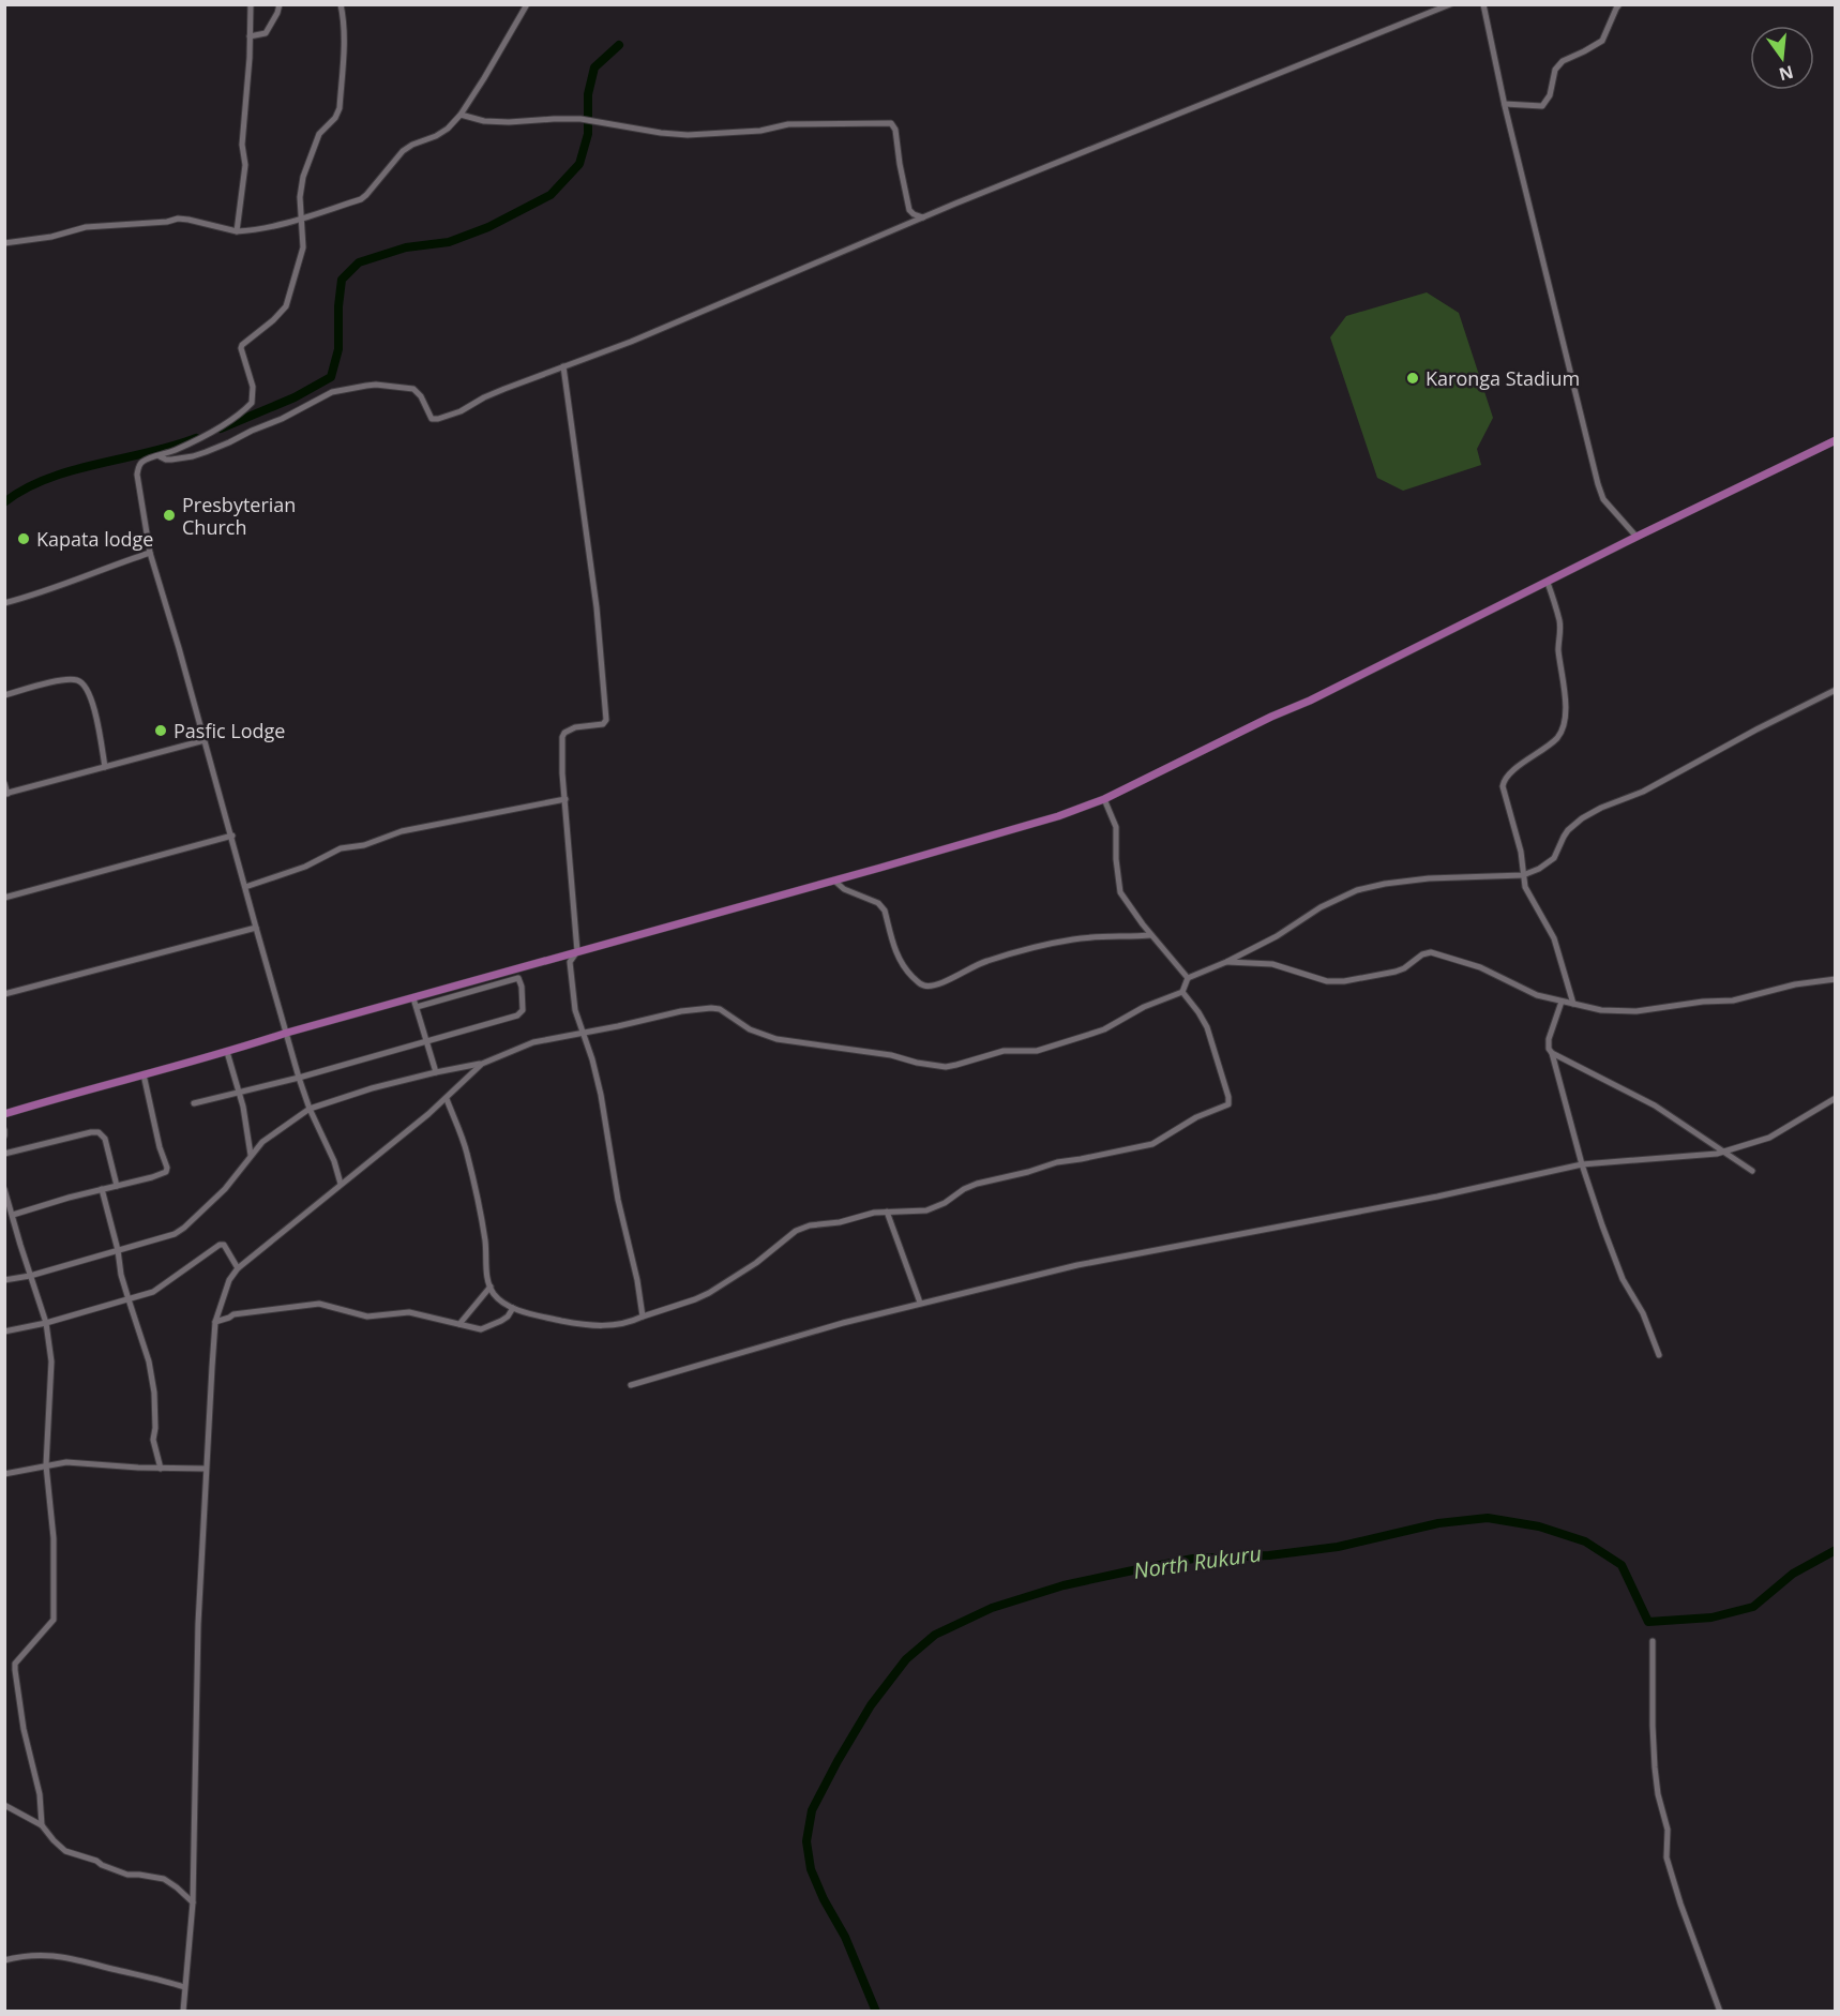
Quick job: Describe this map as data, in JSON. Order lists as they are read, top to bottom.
{
  "water": ["North Rukuru"],
  "places": [
    "Karonga Stadium",
    "Presbyterian Church",
    "Kapata lodge",
    "Pasfic Lodge"
  ],
  "north": "bottom"
}
